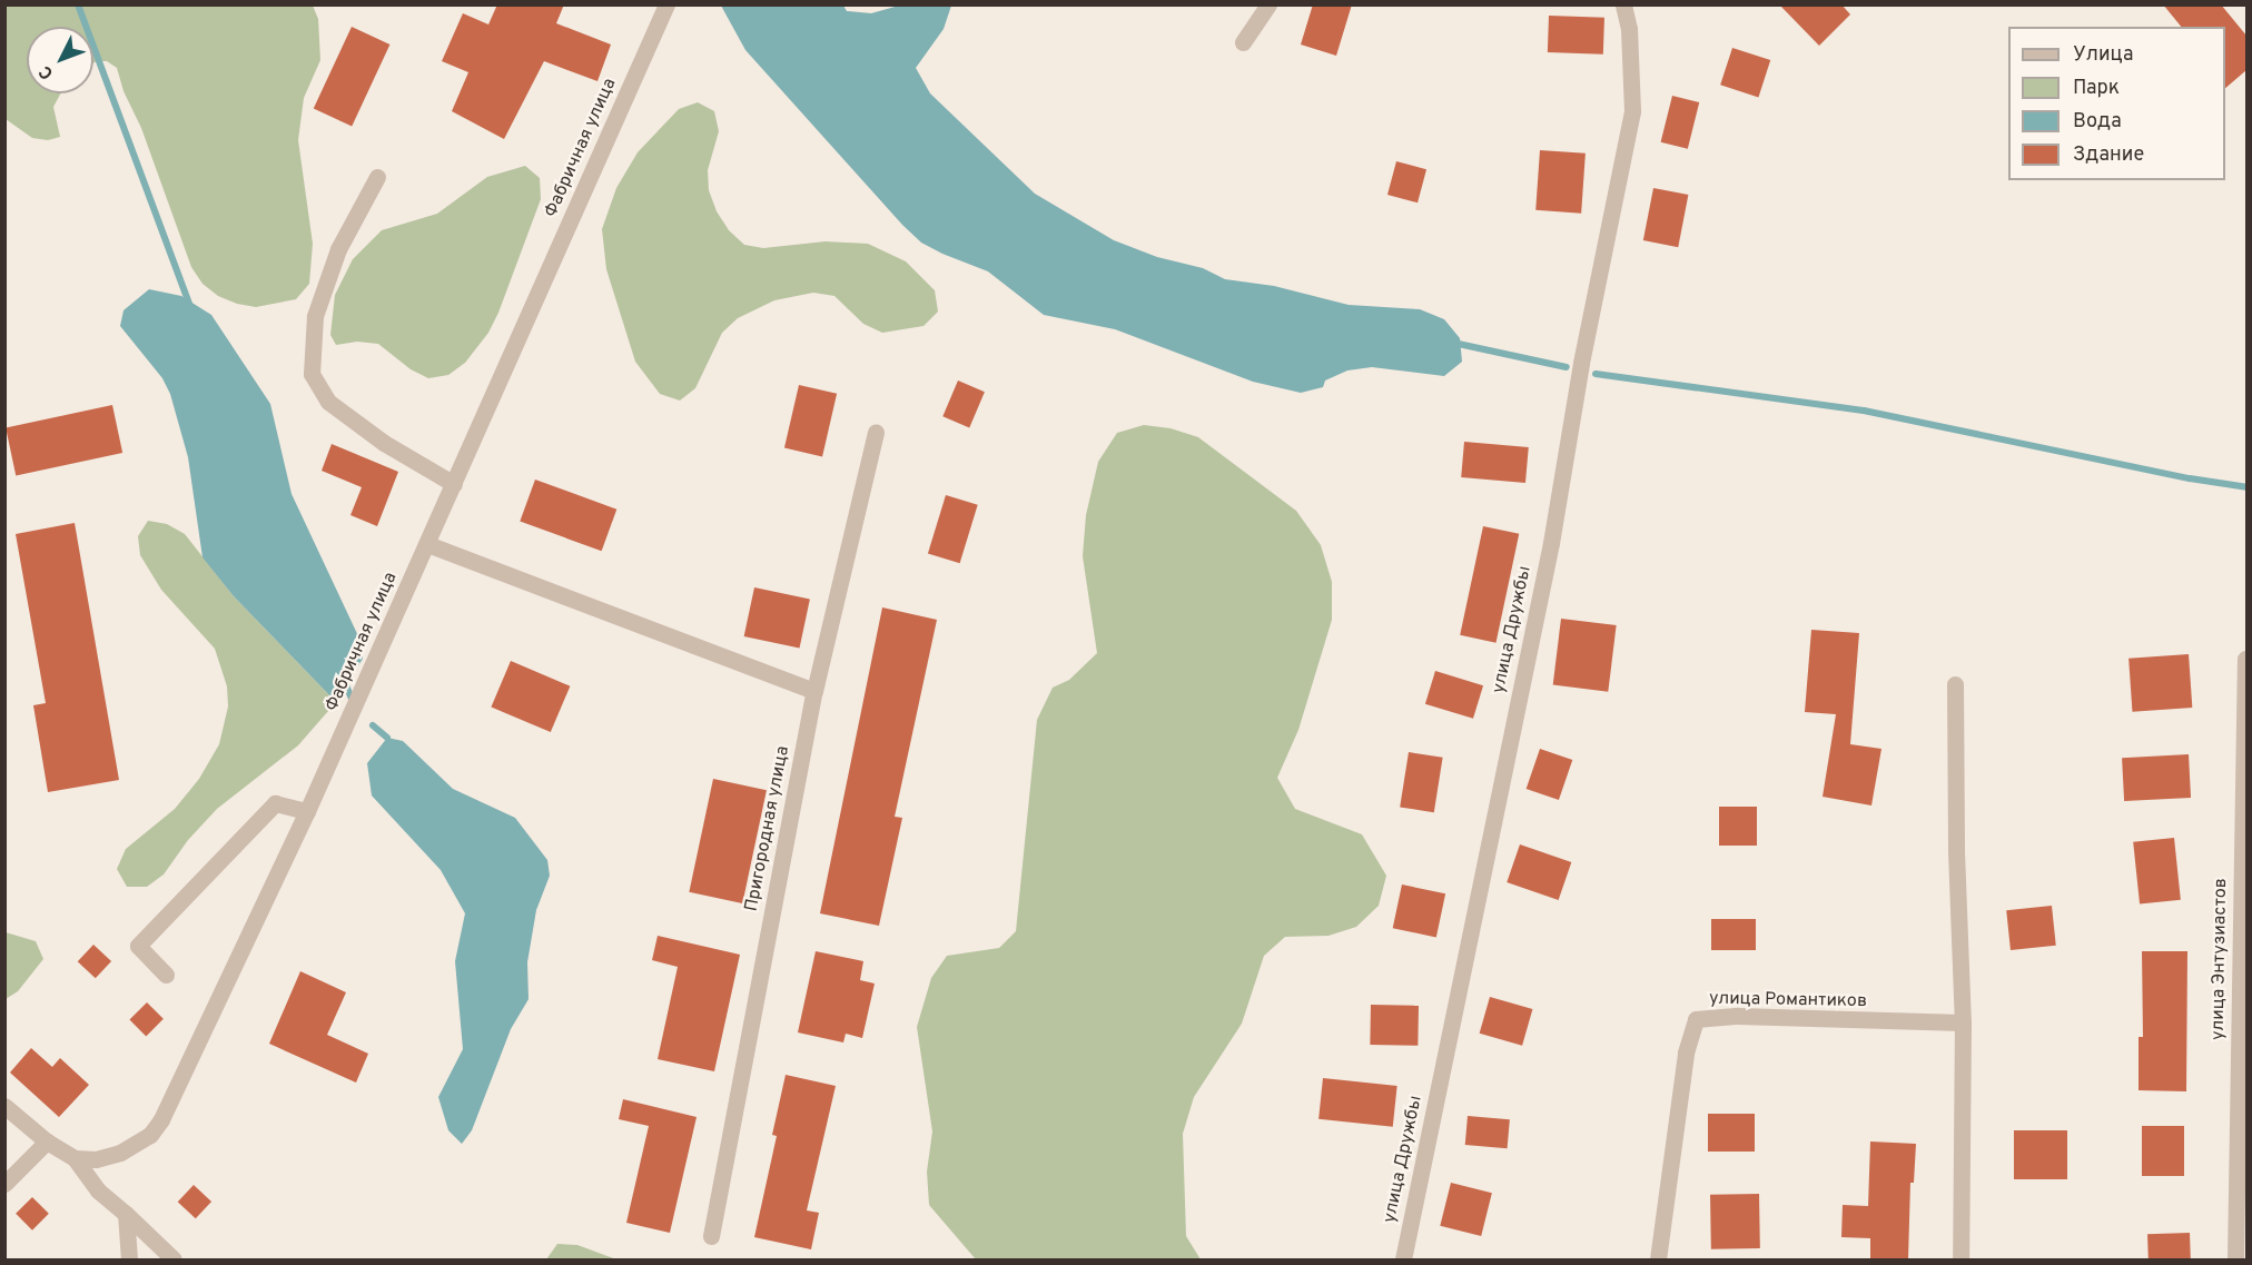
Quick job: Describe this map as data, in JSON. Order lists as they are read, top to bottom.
{
  "streets": {
    "street": [
      "Фабричная улица",
      "улица Дружбы",
      "Пригородная улица",
      "улица Энтузиастов",
      "улица Романтиков"
    ]
  },
  "legend": [
    "Улица",
    "Парк",
    "Вода",
    "Здание"
  ],
  "north": "bottom left"
}
